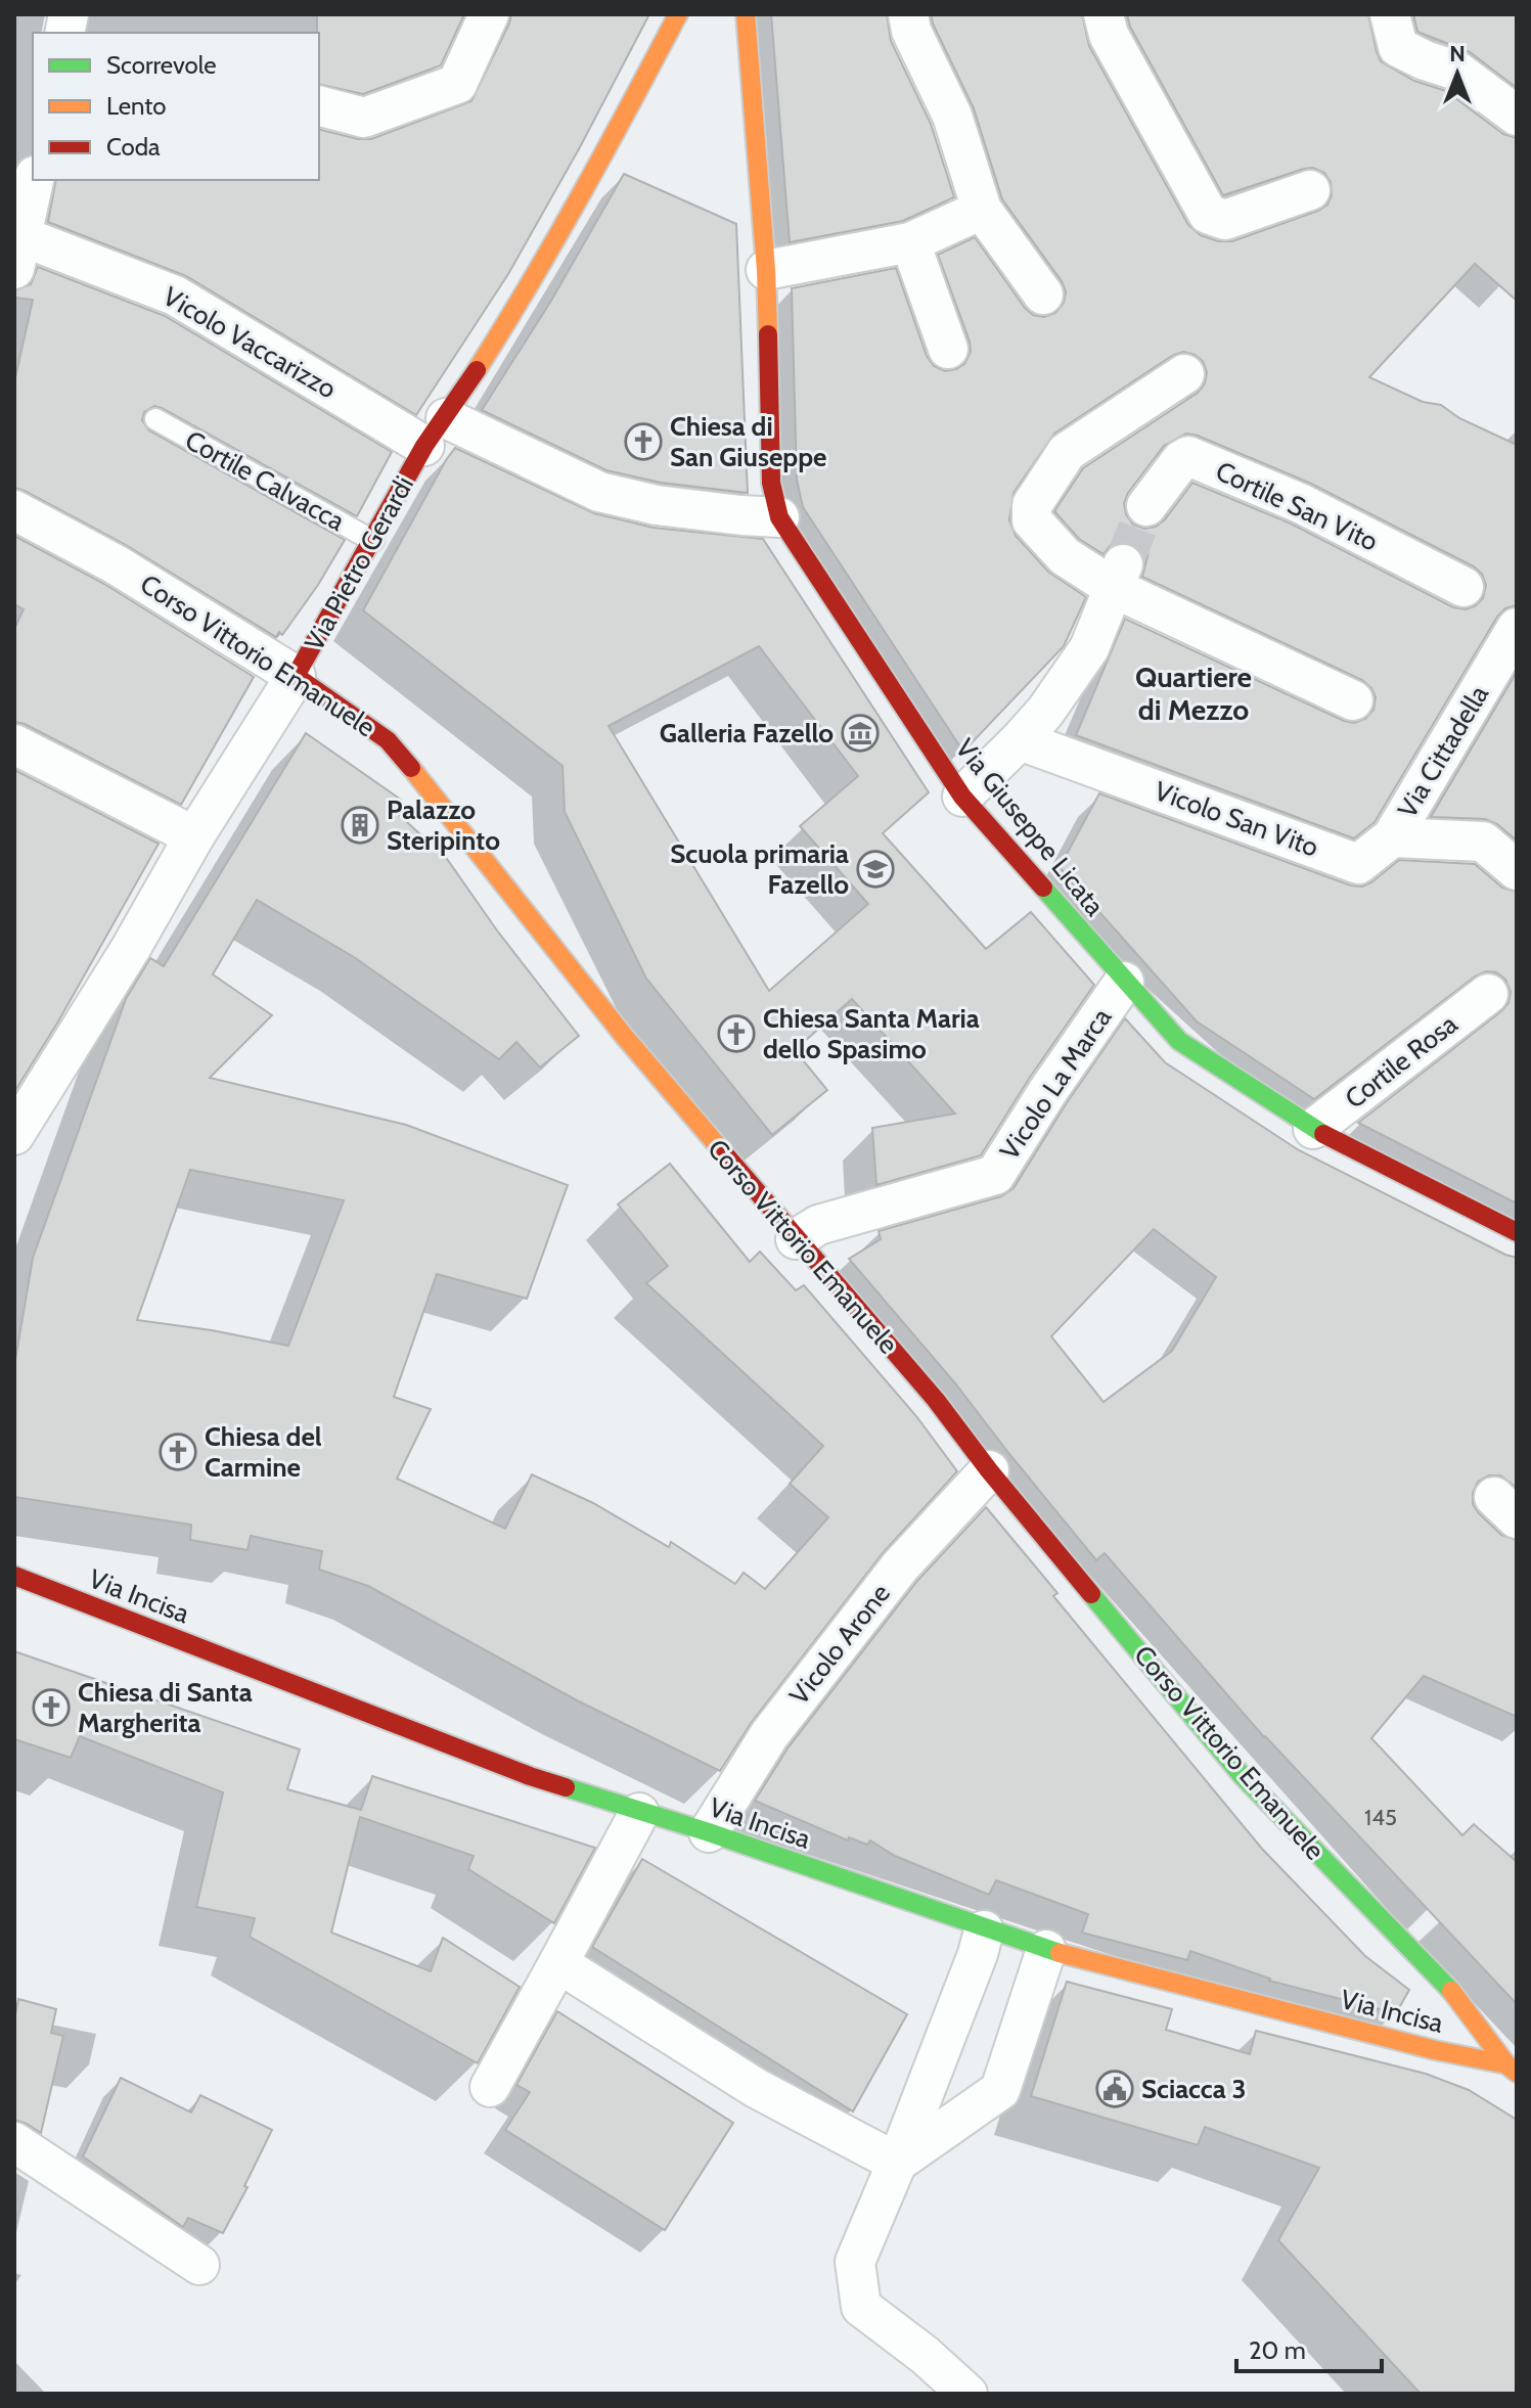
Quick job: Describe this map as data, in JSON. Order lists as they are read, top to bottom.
{
  "streets": {
    "street": [
      "Vicolo Vaccarizzo",
      "Cortile San Vito",
      "Via Pietro Gerardi",
      "Corso Vittorio Emanuele",
      "Via Cittadella",
      "Vicolo San Vito",
      "Via Giuseppe Licata",
      "Cortile Rosa",
      "Vicolo La Marca",
      "Via Incisa",
      "Vicolo Arone"
    ],
    "lane": ["Cortile Calvacca"]
  },
  "crossings": [
    ["Vicolo Vaccarizzo", "Via Pietro Gerardi"],
    ["Vicolo Vaccarizzo", "Via Giuseppe Licata"],
    ["Cortile Calvacca", "Via Pietro Gerardi"],
    ["Via Pietro Gerardi", "Corso Vittorio Emanuele"],
    ["Corso Vittorio Emanuele", "Vicolo La Marca"],
    ["Corso Vittorio Emanuele", "Via Incisa"],
    ["Corso Vittorio Emanuele", "Vicolo Arone"],
    ["Via Cittadella", "Vicolo San Vito"],
    ["Via Giuseppe Licata", "Cortile Rosa"],
    ["Via Giuseppe Licata", "Vicolo La Marca"],
    ["Via Incisa", "Vicolo Arone"]
  ],
  "districts": ["Quartiere di Mezzo"],
  "places": {
    "church": [
      "Chiesa di San Giuseppe",
      "Chiesa Santa Maria dello Spasimo",
      "Chiesa del Carmine",
      "Chiesa di Santa Margherita"
    ],
    "museum": ["Galleria Fazello"],
    "building": ["Palazzo Steripinto"],
    "school or university": ["Scuola primaria Fazello"],
    "public building": ["Sciacca 3"]
  },
  "house_numbers": ["145"],
  "legend": ["Scorrevole", "Lento", "Coda"],
  "scale_bar": "20 m",
  "north": "top"
}
